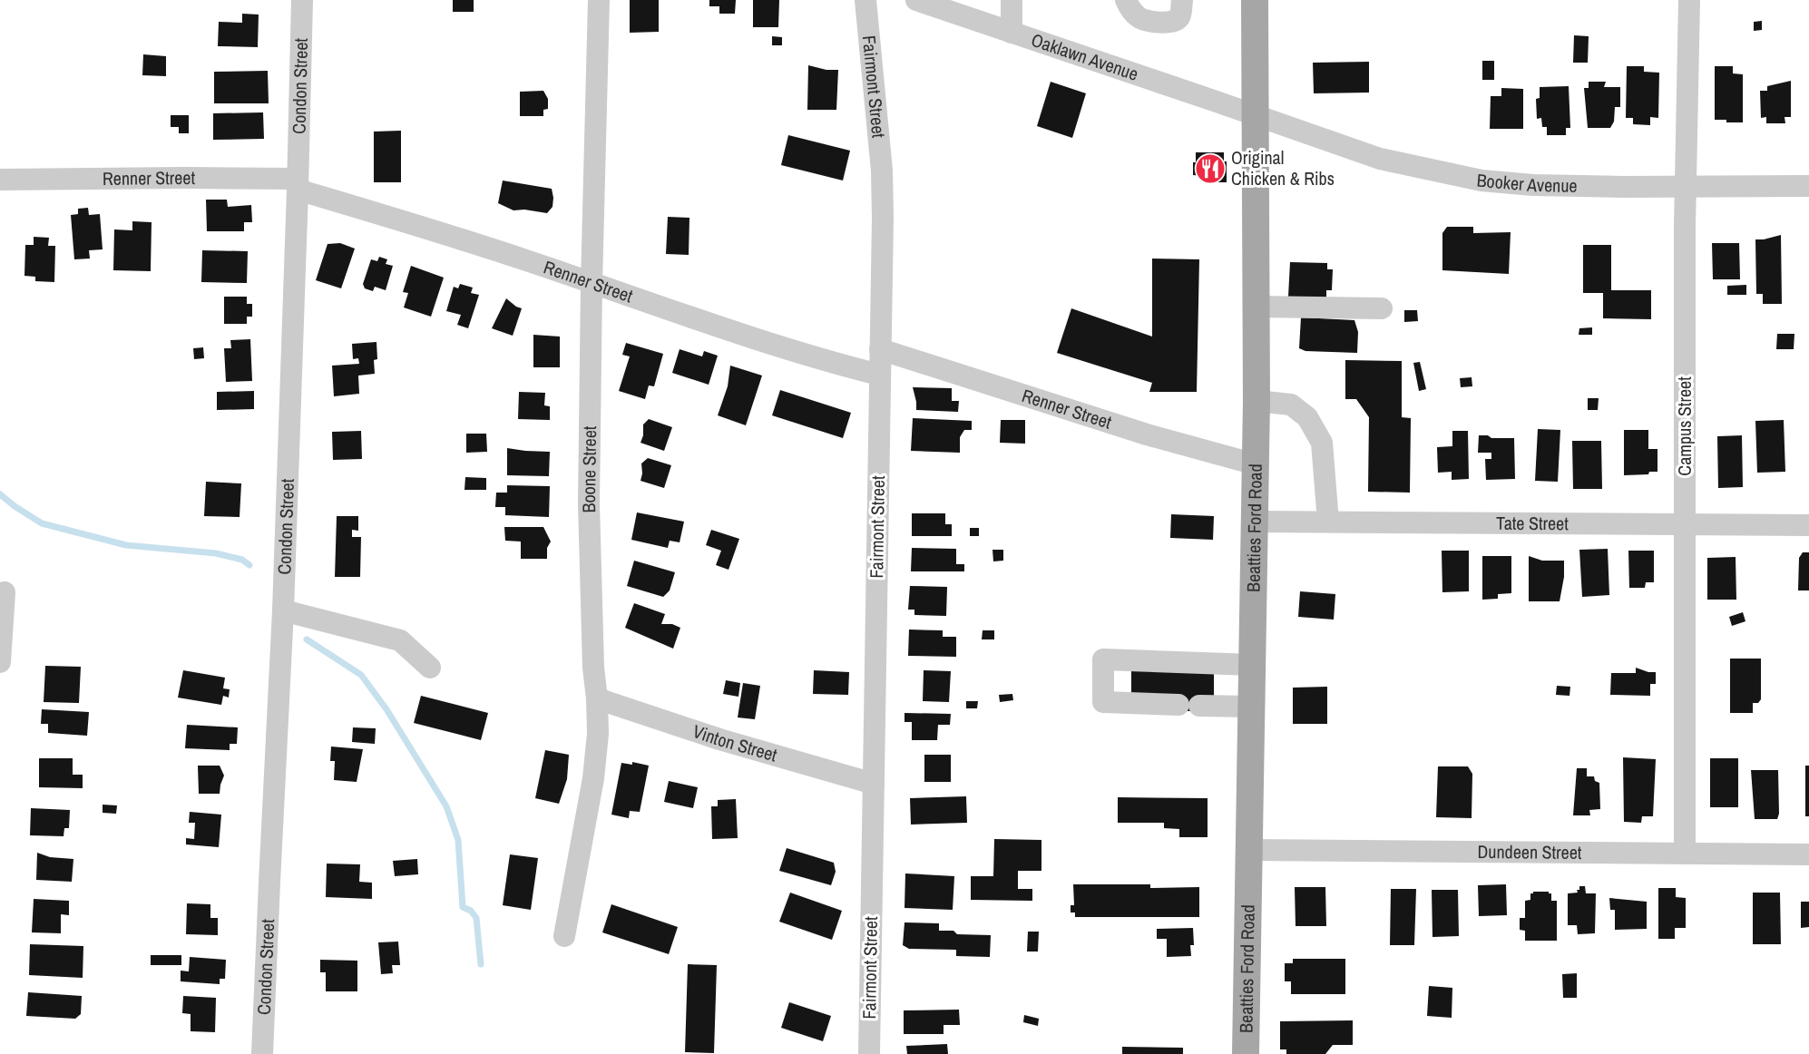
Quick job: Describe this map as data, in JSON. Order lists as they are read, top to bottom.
{
  "streets": {
    "main road": ["Beatties Ford Road"],
    "street": [
      "Oaklawn Avenue",
      "Condon Street",
      "Fairmont Street",
      "Renner Street",
      "Booker Avenue",
      "Campus Street",
      "Boone Street",
      "Tate Street",
      "Vinton Street",
      "Dundeen Street"
    ]
  },
  "crossings": [
    ["Oaklawn Avenue", "Booker Avenue"],
    ["Oaklawn Avenue", "Beatties Ford Road"],
    ["Condon Street", "Renner Street"],
    ["Fairmont Street", "Renner Street"],
    ["Fairmont Street", "Vinton Street"],
    ["Renner Street", "Boone Street"],
    ["Renner Street", "Beatties Ford Road"],
    ["Booker Avenue", "Campus Street"],
    ["Booker Avenue", "Beatties Ford Road"],
    ["Campus Street", "Tate Street"],
    ["Campus Street", "Dundeen Street"],
    ["Boone Street", "Vinton Street"],
    ["Tate Street", "Beatties Ford Road"],
    ["Beatties Ford Road", "Dundeen Street"]
  ],
  "places": {
    "restaurant": ["Original Chicken & Ribs"]
  }
}
